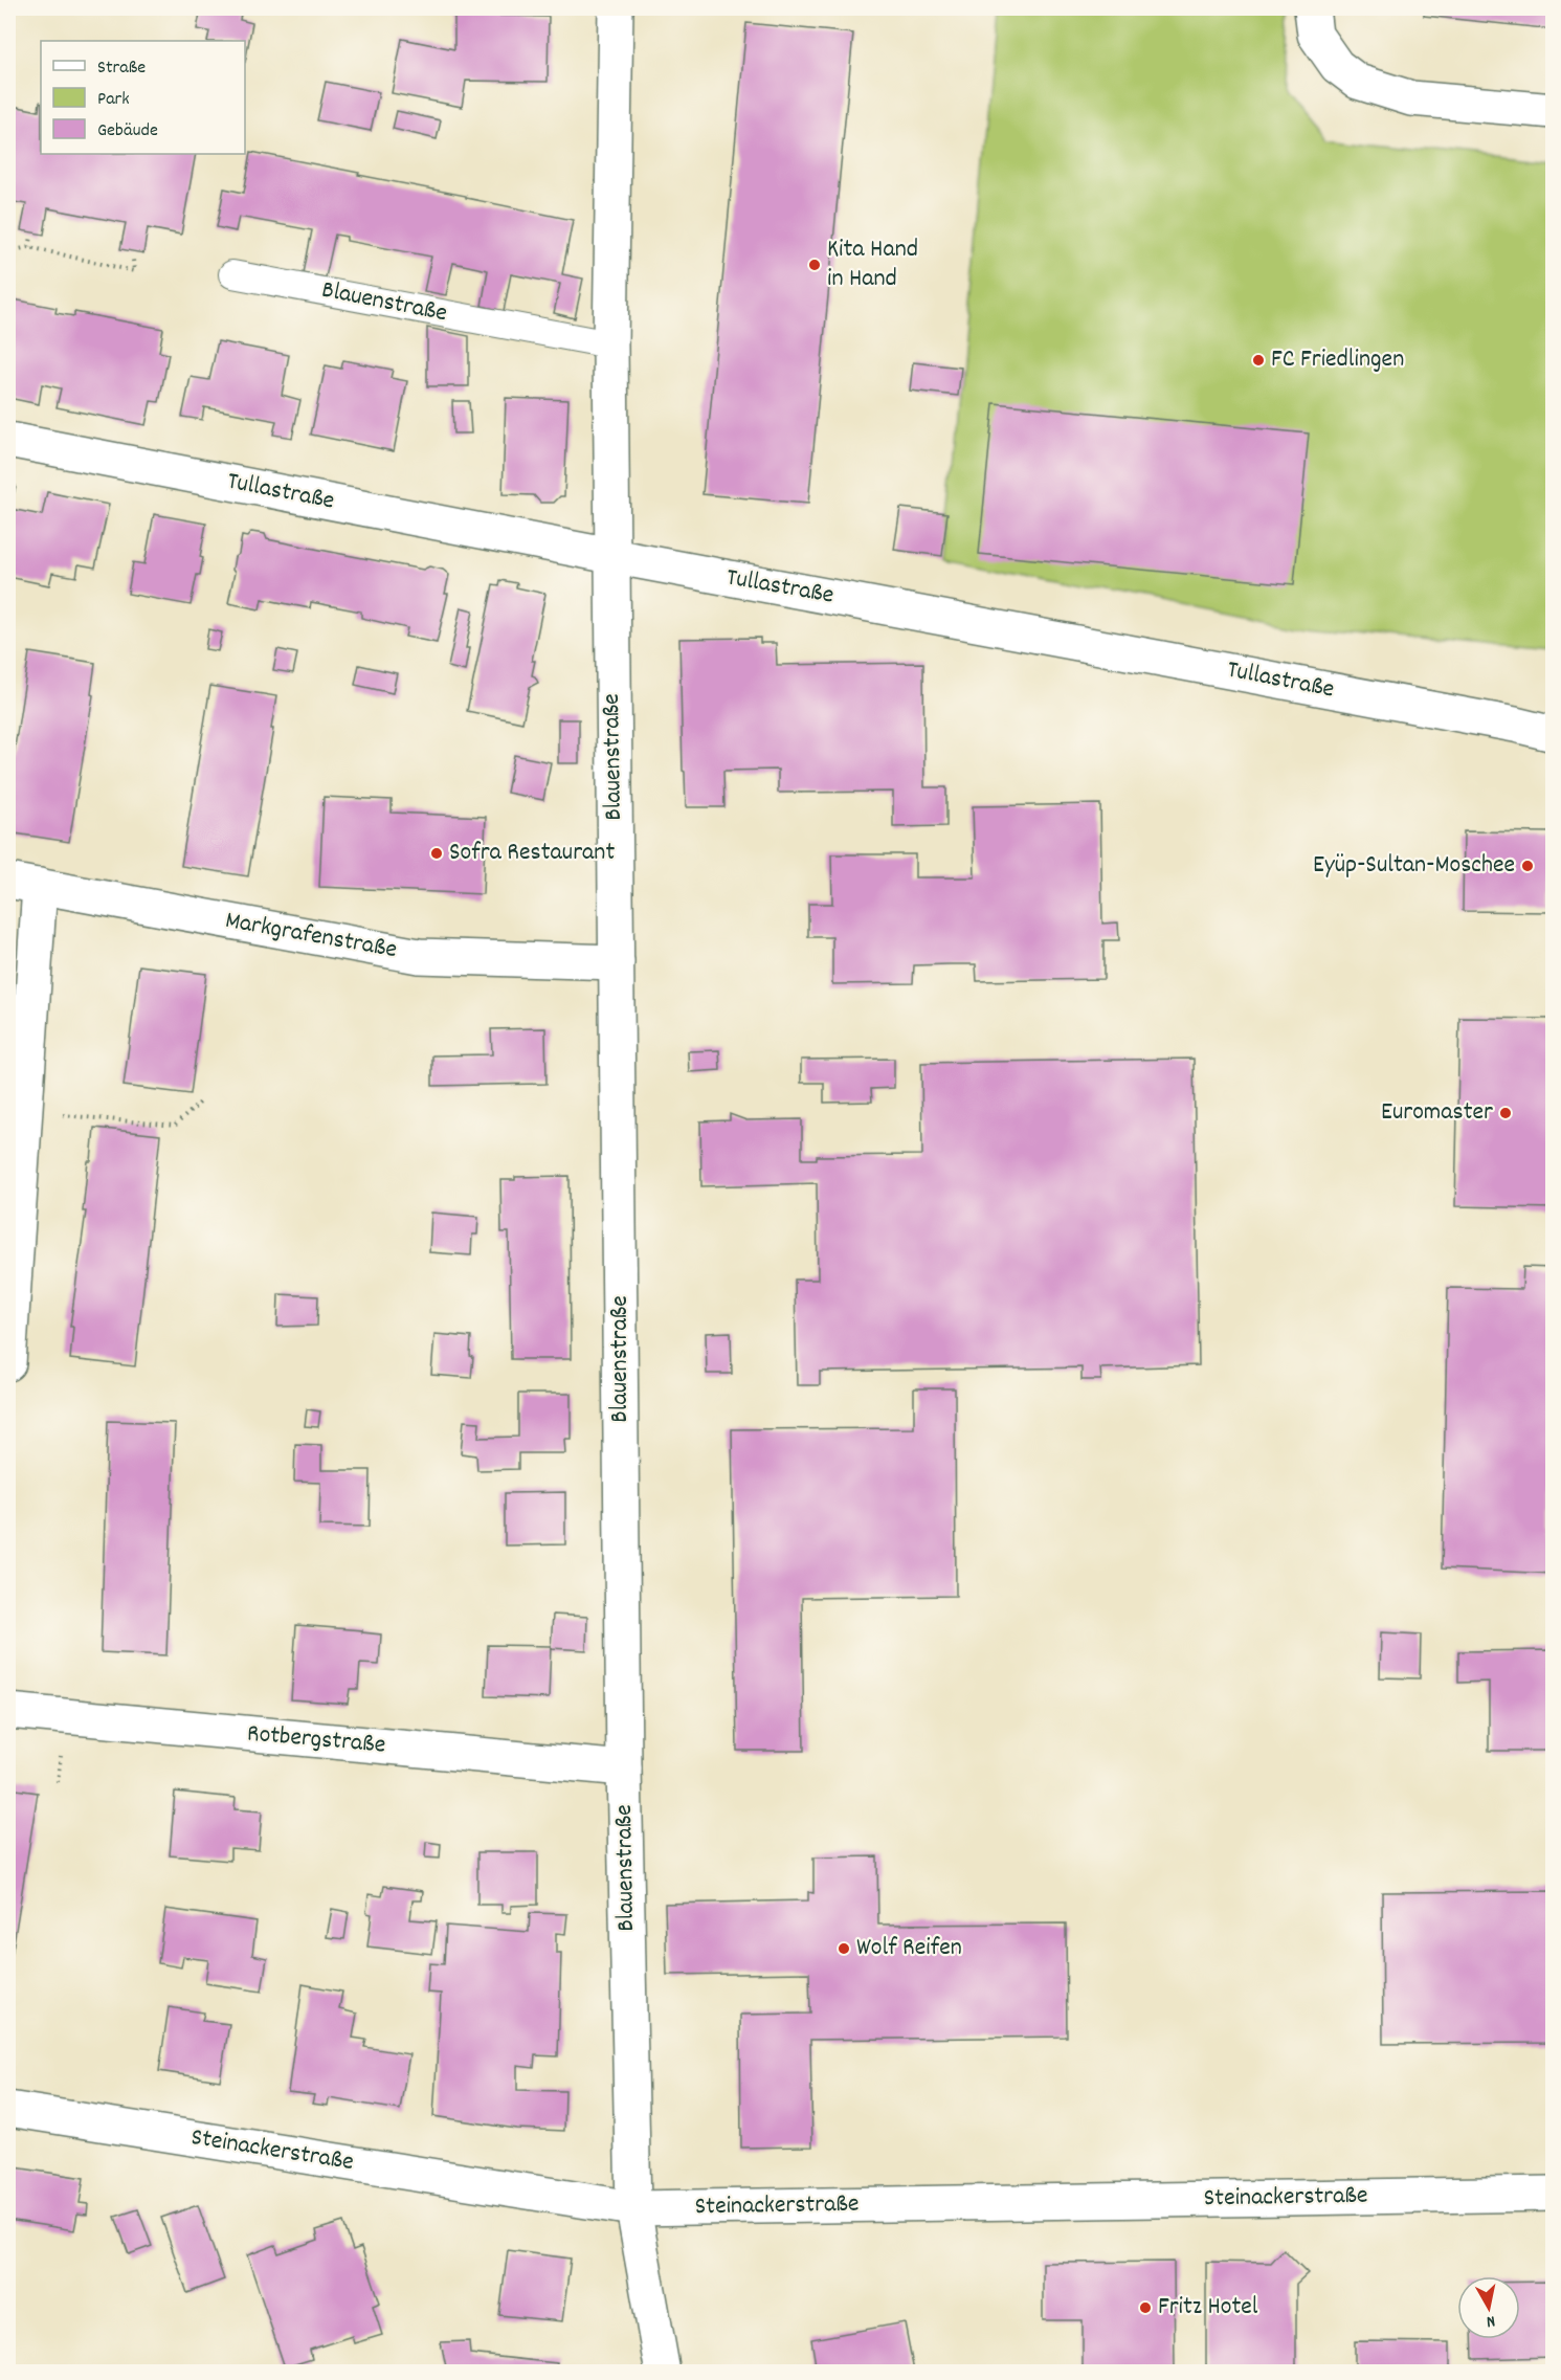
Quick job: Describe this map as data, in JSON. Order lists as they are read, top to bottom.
{
  "streets": {
    "street": [
      "Blauenstraße",
      "Tullastraße",
      "Markgrafenstraße",
      "Rotbergstraße",
      "Steinackerstraße"
    ]
  },
  "crossings": [
    ["Blauenstraße", "Tullastraße"],
    ["Blauenstraße", "Markgrafenstraße"],
    ["Blauenstraße", "Rotbergstraße"],
    ["Blauenstraße", "Steinackerstraße"]
  ],
  "places": [
    "Kita Hand in Hand",
    "FC Friedlingen",
    "Sofra Restaurant",
    "Eyüp-Sultan-Moschee",
    "Euromaster",
    "Wolf Reifen",
    "Fritz Hotel"
  ],
  "legend": ["Straße", "Park", "Gebäude"],
  "north": "bottom"
}
